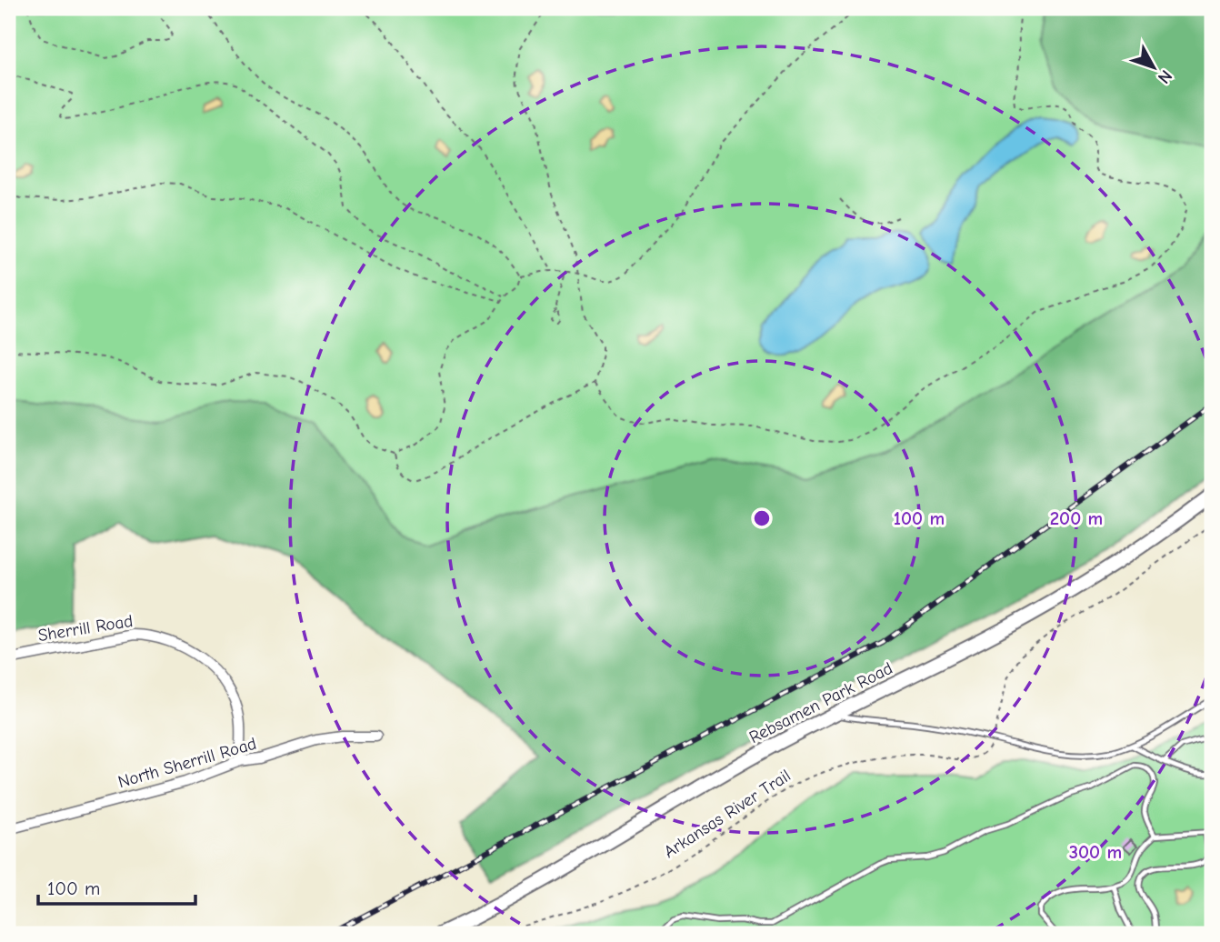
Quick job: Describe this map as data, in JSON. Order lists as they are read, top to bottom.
{
  "streets": {
    "street": ["Sherrill Road", "Rebsamen Park Road", "North Sherrill Road"],
    "path": ["Arkansas River Trail"]
  },
  "crossings": [
    ["Sherrill Road", "North Sherrill Road"]
  ],
  "scale_bar": "100 m",
  "north": "bottom right",
  "rings": ["100 m", "200 m", "300 m"]
}
